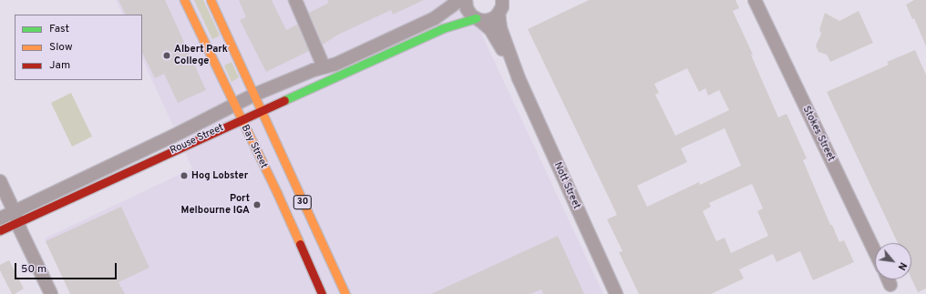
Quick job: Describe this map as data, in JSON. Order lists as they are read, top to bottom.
{
  "streets": {
    "main road": ["Rouse Street", "Bay Street", "30"],
    "street": ["Stokes Street", "Nott Street"]
  },
  "crossings": [
    ["Rouse Street", "Bay Street"],
    ["Rouse Street", "Nott Street"]
  ],
  "places": ["Albert Park College", "Hog Lobster", "Port Melbourne IGA"],
  "legend": ["Fast", "Slow", "Jam"],
  "scale_bar": "50 m",
  "north": "bottom right"
}
